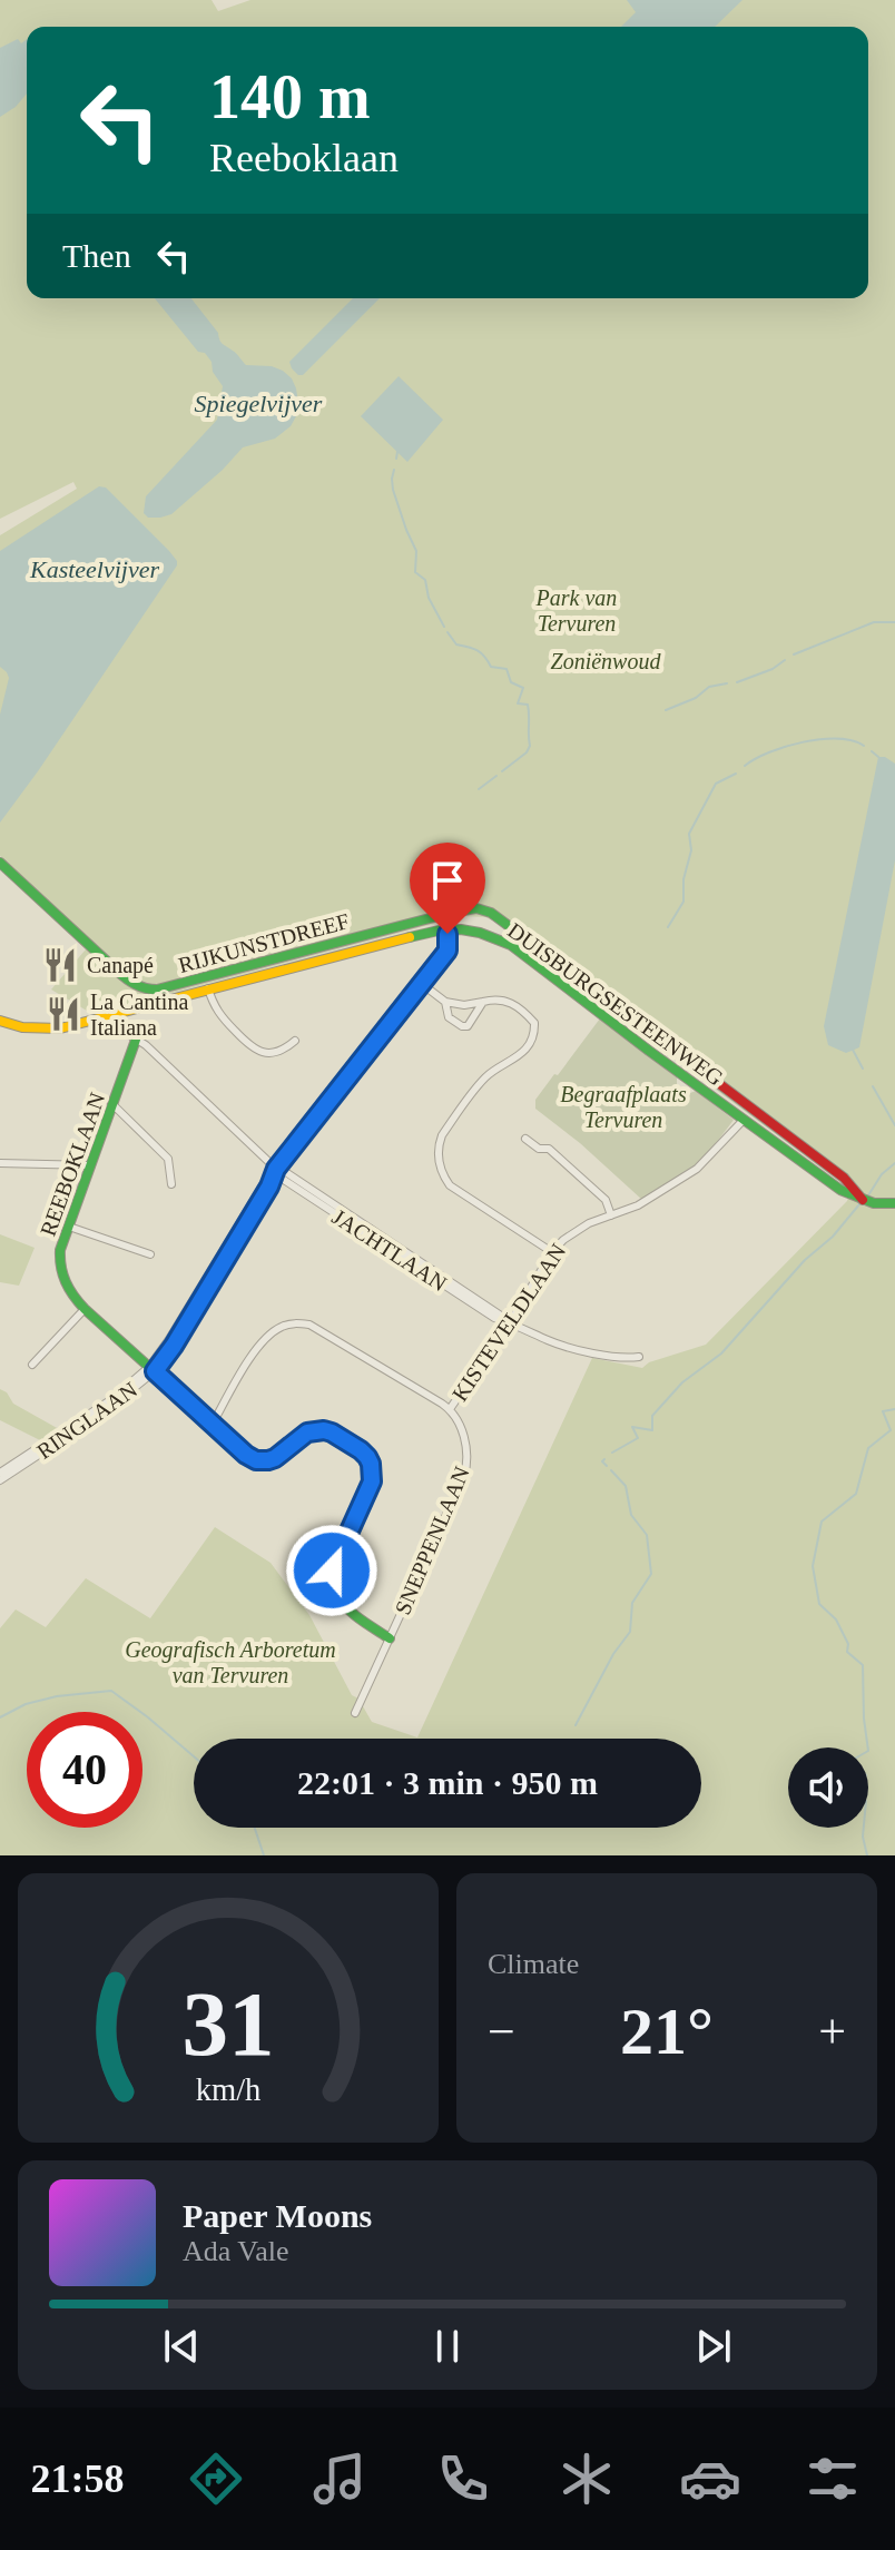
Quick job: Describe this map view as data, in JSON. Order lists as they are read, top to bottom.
{
  "streets": {
    "street": [
      "RIJKUNSTDREEF",
      "DUISBURGSESTEENWEG",
      "REEBOKLAAN",
      "JACHTLAAN",
      "KISTEVELDLAAN",
      "RINGLAAN",
      "SNEPPENLAAN"
    ]
  },
  "crossings": [
    ["RIJKUNSTDREEF", "DUISBURGSESTEENWEG"],
    ["DUISBURGSESTEENWEG", "JACHTLAAN"],
    ["DUISBURGSESTEENWEG", "KISTEVELDLAAN"],
    ["DUISBURGSESTEENWEG", "RINGLAAN"],
    ["REEBOKLAAN", "JACHTLAAN"],
    ["REEBOKLAAN", "RINGLAAN"],
    ["REEBOKLAAN", "SNEPPENLAAN"],
    ["JACHTLAAN", "KISTEVELDLAAN"],
    ["JACHTLAAN", "RINGLAAN"],
    ["KISTEVELDLAAN", "SNEPPENLAAN"]
  ],
  "water": ["Spiegelvijver", "Kasteelvijver"],
  "parks": [
    "Park van Tervuren",
    "Zoniënwoud",
    "Begraafplaats Tervuren",
    "Geografisch Arboretum van Tervuren"
  ],
  "places": {
    "restaurant": ["Canapé", "La Cantina Italiana"]
  },
  "page": {
    "turn": ["140 m", "Reeboklaan"],
    "then": "Then",
    "limit": "40",
    "trip": "22:01 · 3 min · 950 m",
    "tile": "Climate",
    "heat": ["−", "21°", "+"],
    "song": ["Paper Moons", "Ada Vale"],
    "tabs": "21:58",
    "gauge": ["31", "km/h"]
  }
}
